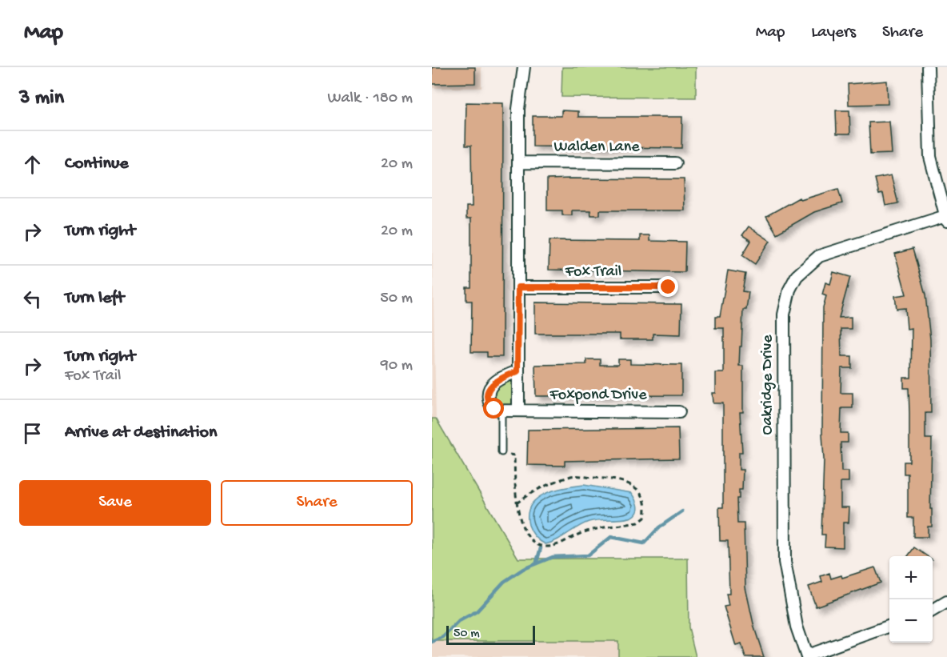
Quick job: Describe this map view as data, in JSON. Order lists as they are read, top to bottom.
{
  "streets": {
    "street": [
      "Walden Lane",
      "Fox Trail",
      "Oakridge Drive",
      "Foxpond Drive"
    ]
  },
  "scale_bar": "50 m",
  "page": {
    "header": "Map",
    "nav": ["Map", "Layers", "Share"],
    "heading": ["3 min", "Walk · 180 m"],
    "list": [
      ["Continue", "20 m"],
      ["Turn right", "20 m"],
      ["Turn left", "50 m"],
      ["Turn right", "Fox Trail", "90 m"],
      "Arrive at destination"
    ],
    "buttons": ["Save", "Share"],
    "map_buttons": ["+", "−"],
    "scale": "50 m"
  }
}
